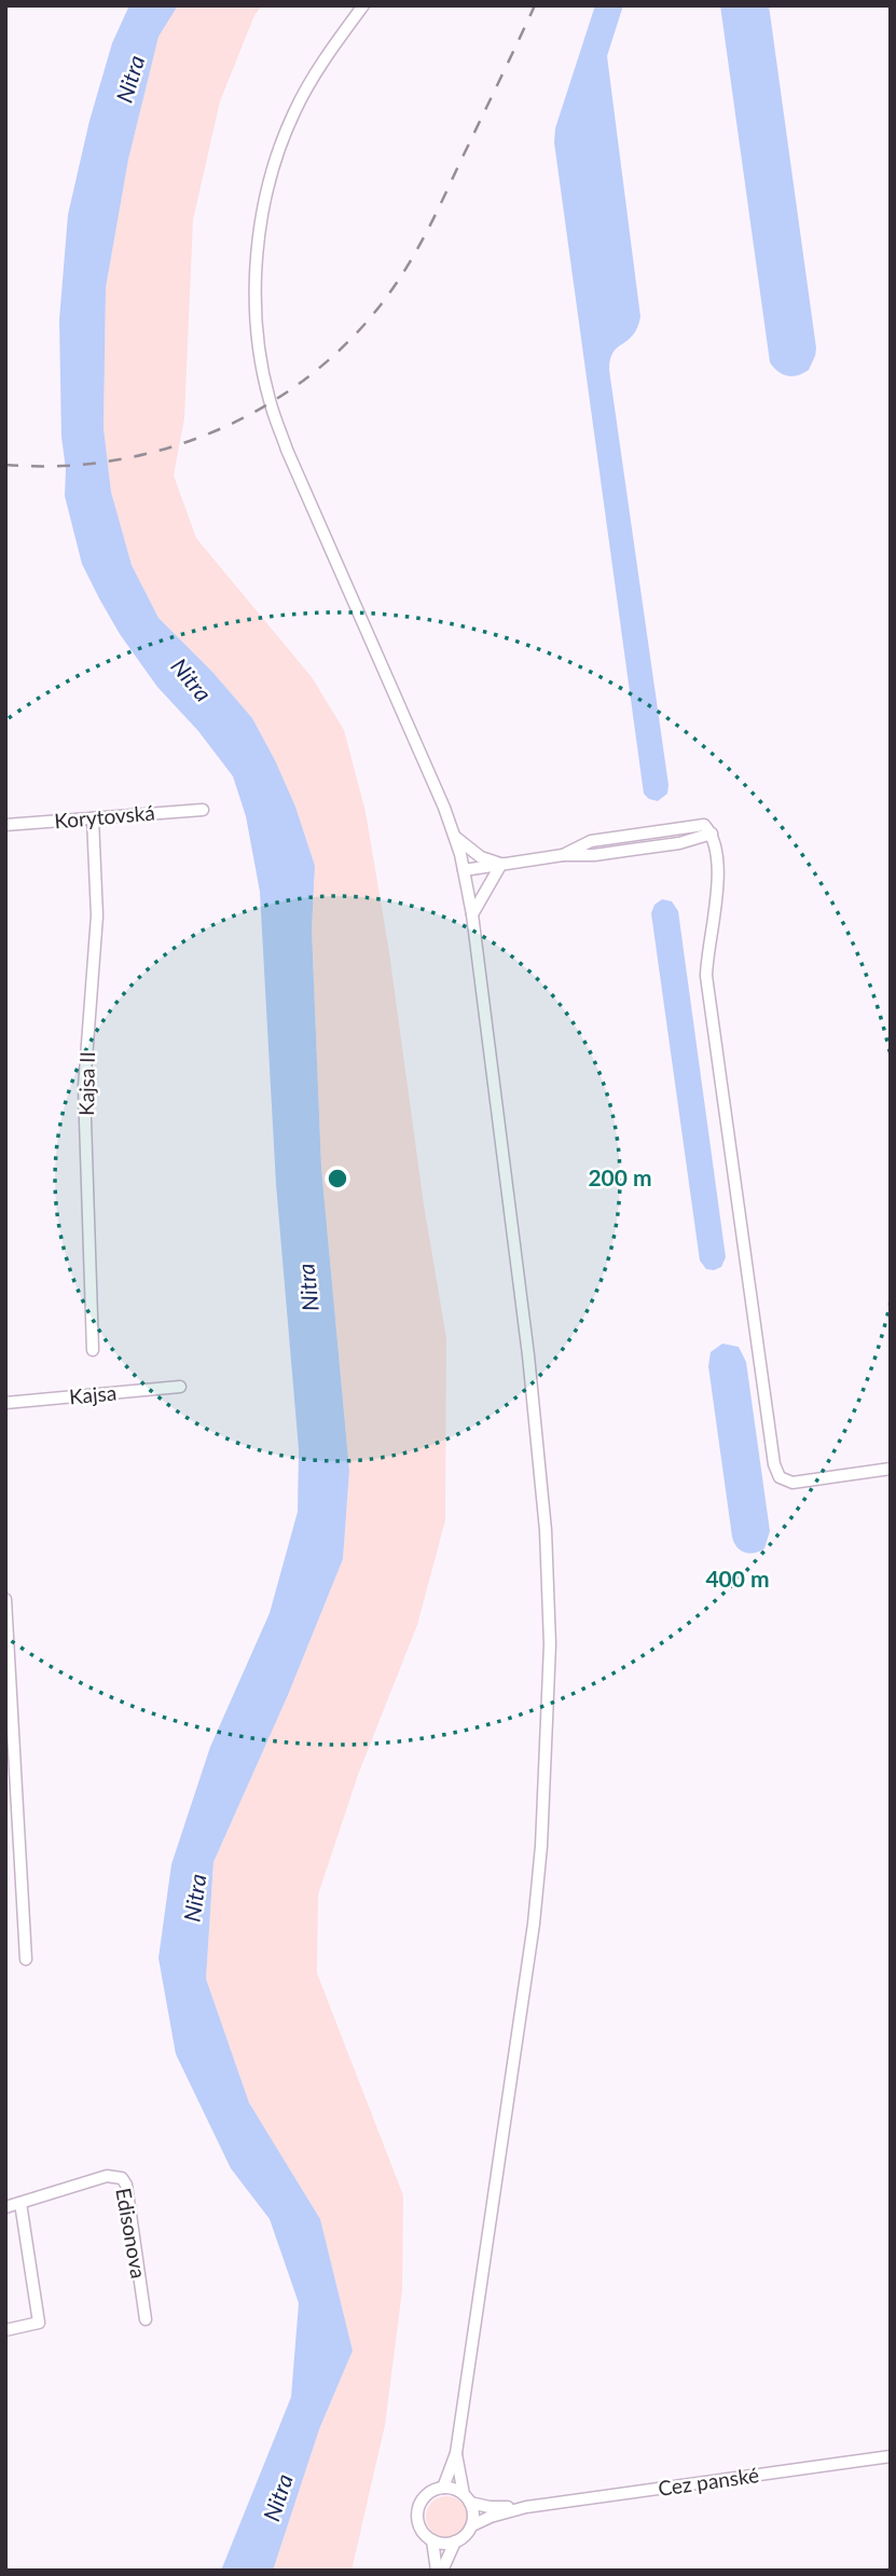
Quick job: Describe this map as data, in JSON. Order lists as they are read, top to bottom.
{
  "streets": {
    "street": [
      "Korytovská",
      "Kajsa II",
      "Kajsa",
      "Edisonova",
      "Cez panské"
    ]
  },
  "crossings": [
    ["Korytovská", "Kajsa II"]
  ],
  "water": ["Nitra"],
  "rings": ["200 m", "400 m"]
}
